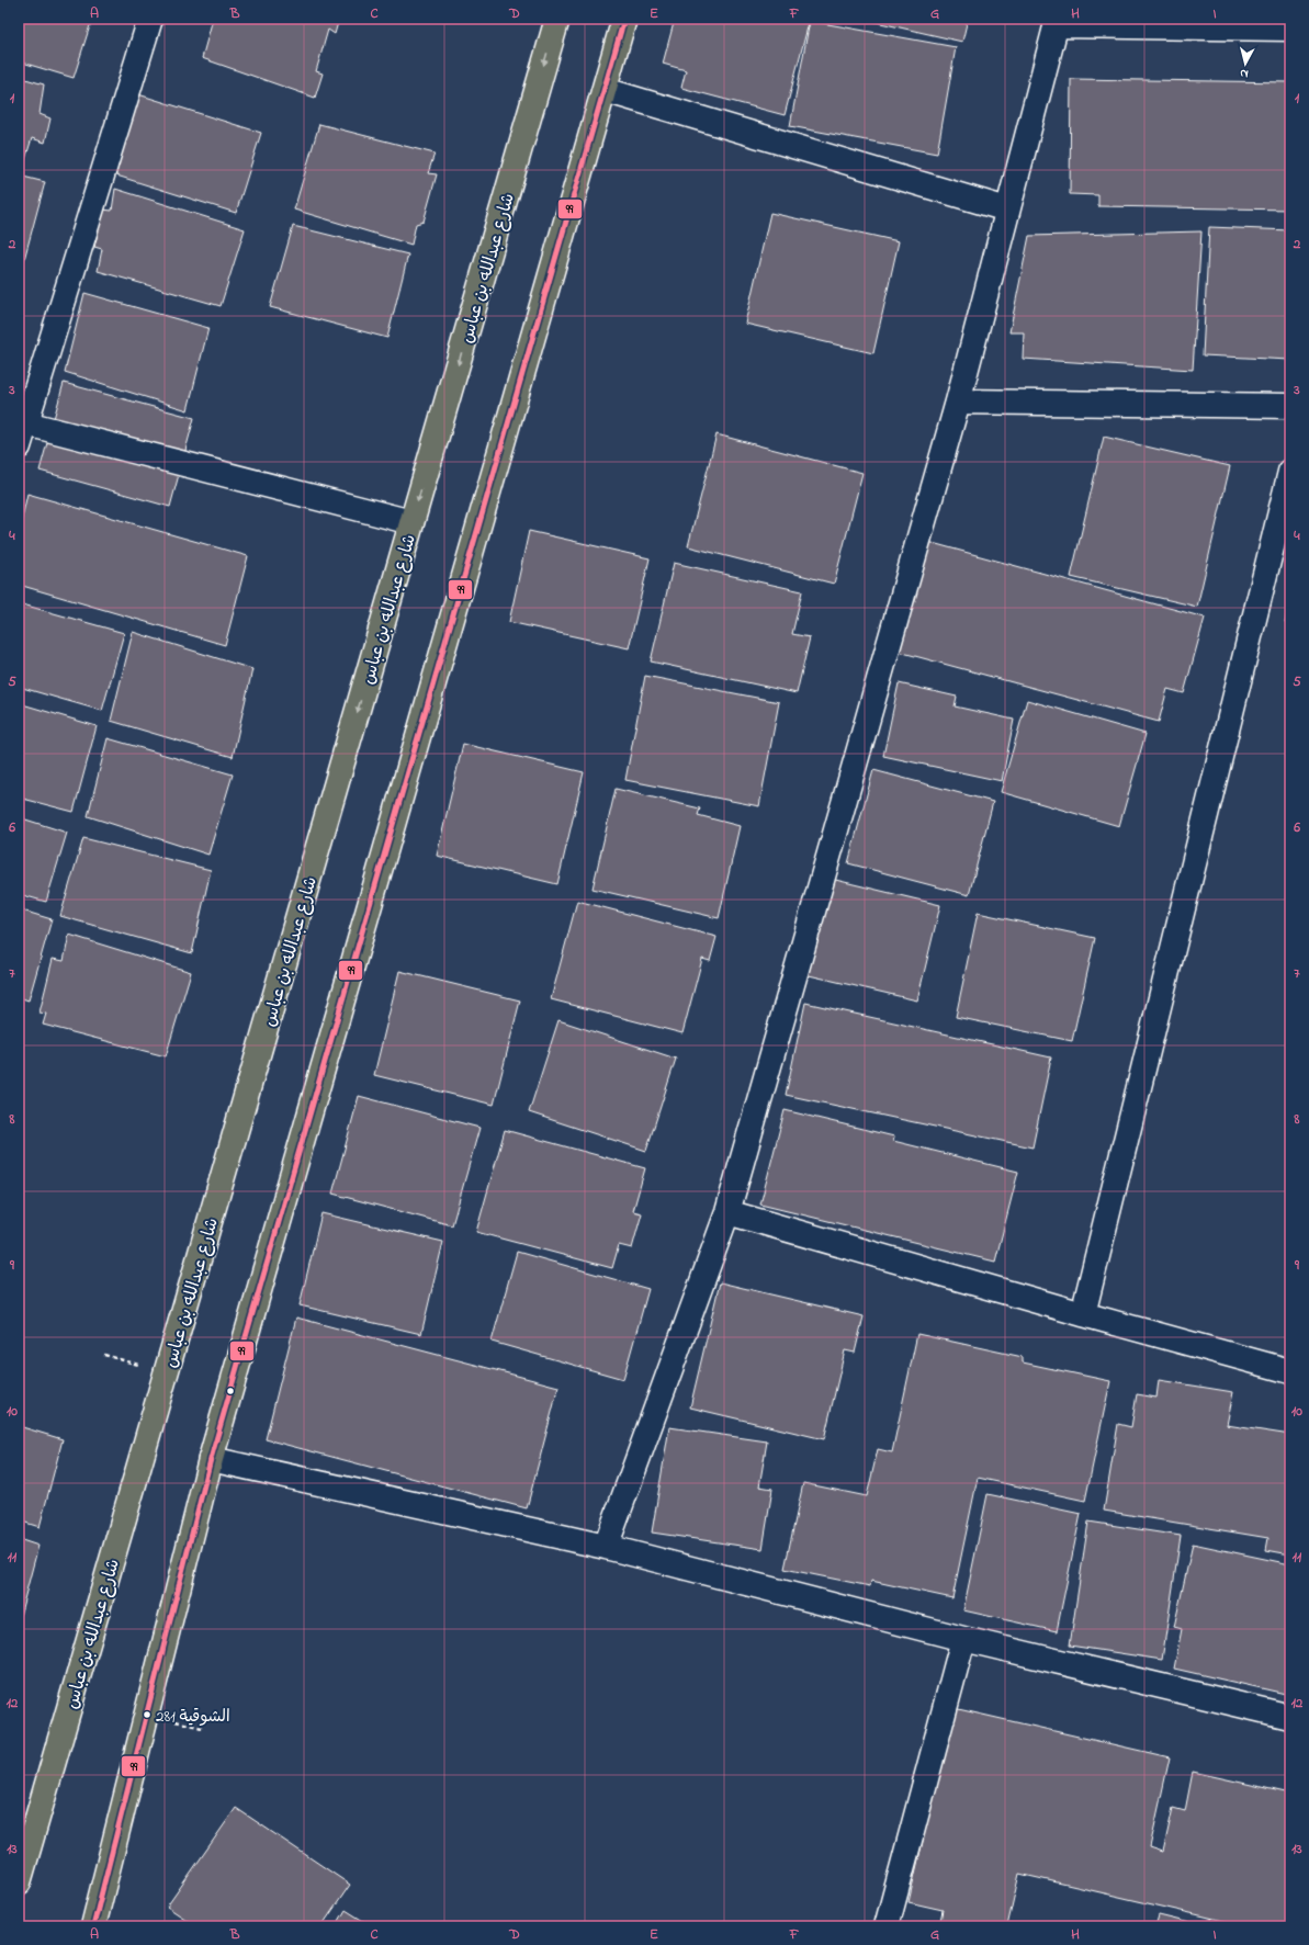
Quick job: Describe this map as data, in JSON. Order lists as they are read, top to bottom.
{
  "streets": {
    "main road": ["شارع عبدالله بن عباس"]
  },
  "places": ["الشوقية 281"],
  "lines": ["transit line 99"],
  "north": "bottom",
  "grid": {
    "columns": [
      "A",
      "B",
      "C",
      "D",
      "E",
      "F",
      "G",
      "H",
      "I"
    ],
    "rows": [
      "1",
      "2",
      "3",
      "4",
      "5",
      "6",
      "7",
      "8",
      "9",
      "10",
      "11",
      "12",
      "13"
    ]
  }
}
